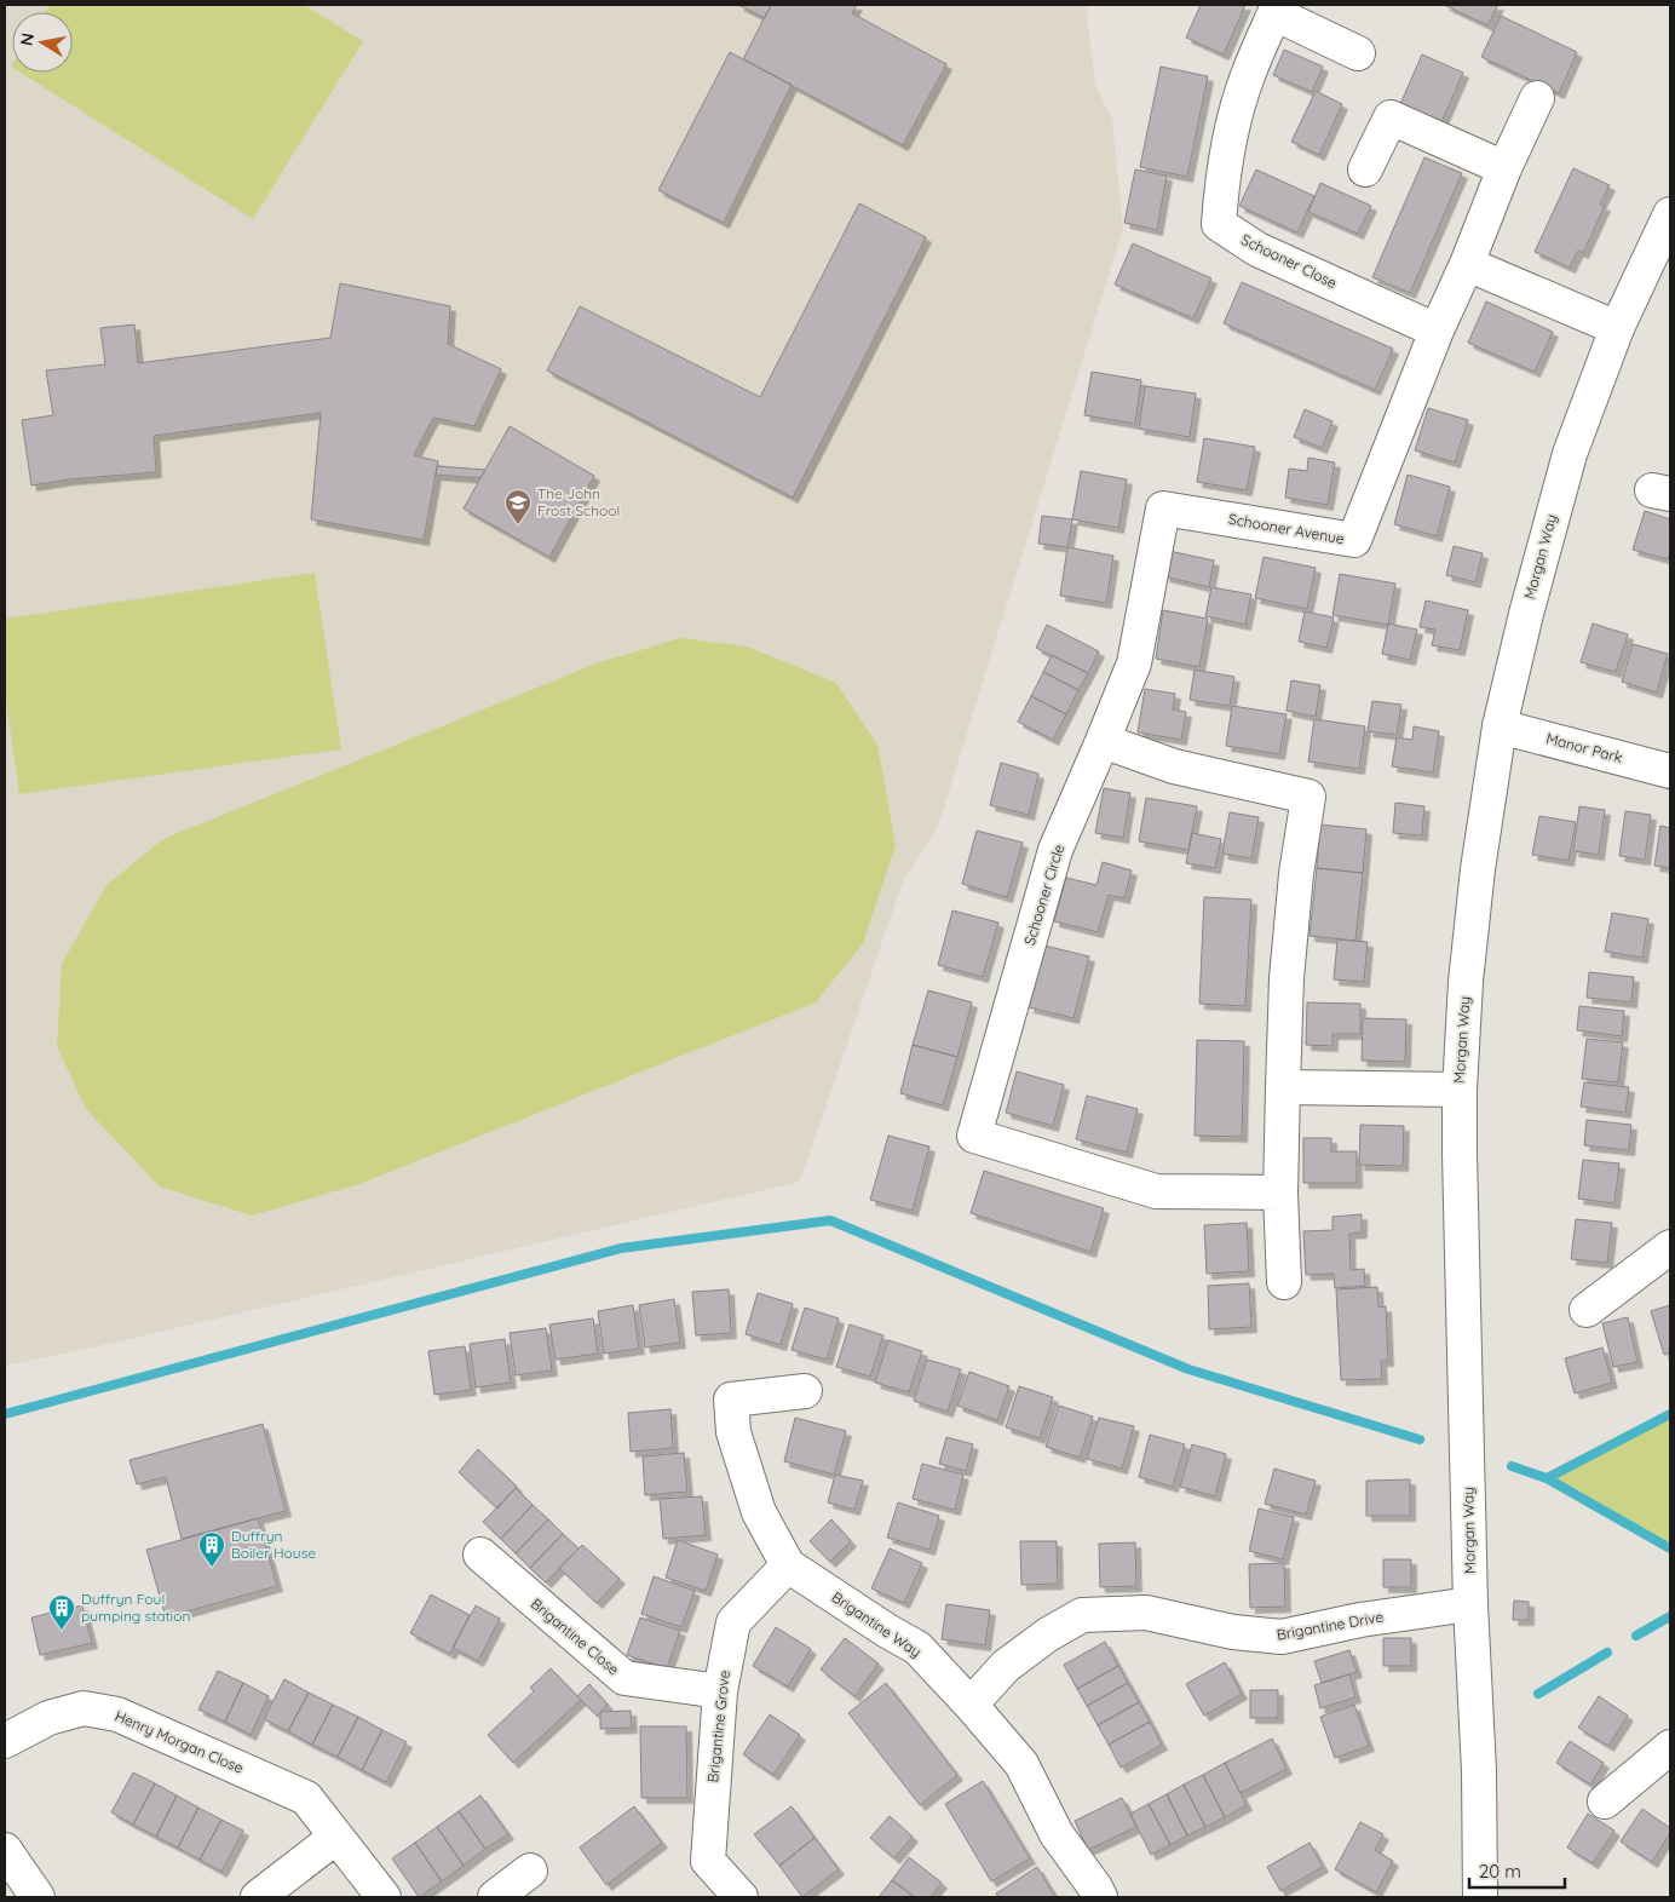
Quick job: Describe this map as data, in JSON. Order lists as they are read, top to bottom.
{
  "streets": {
    "street": [
      "Schooner Close",
      "Schooner Avenue",
      "Morgan Way",
      "Manor Park",
      "Schooner Circle",
      "Brigantine Way",
      "Brigantine Drive",
      "Brigantine Close",
      "Brigantine Grove",
      "Henry Morgan Close"
    ]
  },
  "crossings": [
    ["Schooner Close", "Schooner Avenue"],
    ["Schooner Avenue", "Schooner Circle"],
    ["Morgan Way", "Manor Park"],
    ["Morgan Way", "Brigantine Drive"],
    ["Brigantine Way", "Brigantine Drive"],
    ["Brigantine Way", "Brigantine Grove"],
    ["Brigantine Close", "Brigantine Grove"]
  ],
  "places": {
    "school or university": ["The John Frost School"],
    "building": ["Duffryn Boiler House", "Duffryn Foul pumping station"]
  },
  "scale_bar": "20 m",
  "north": "left"
}
